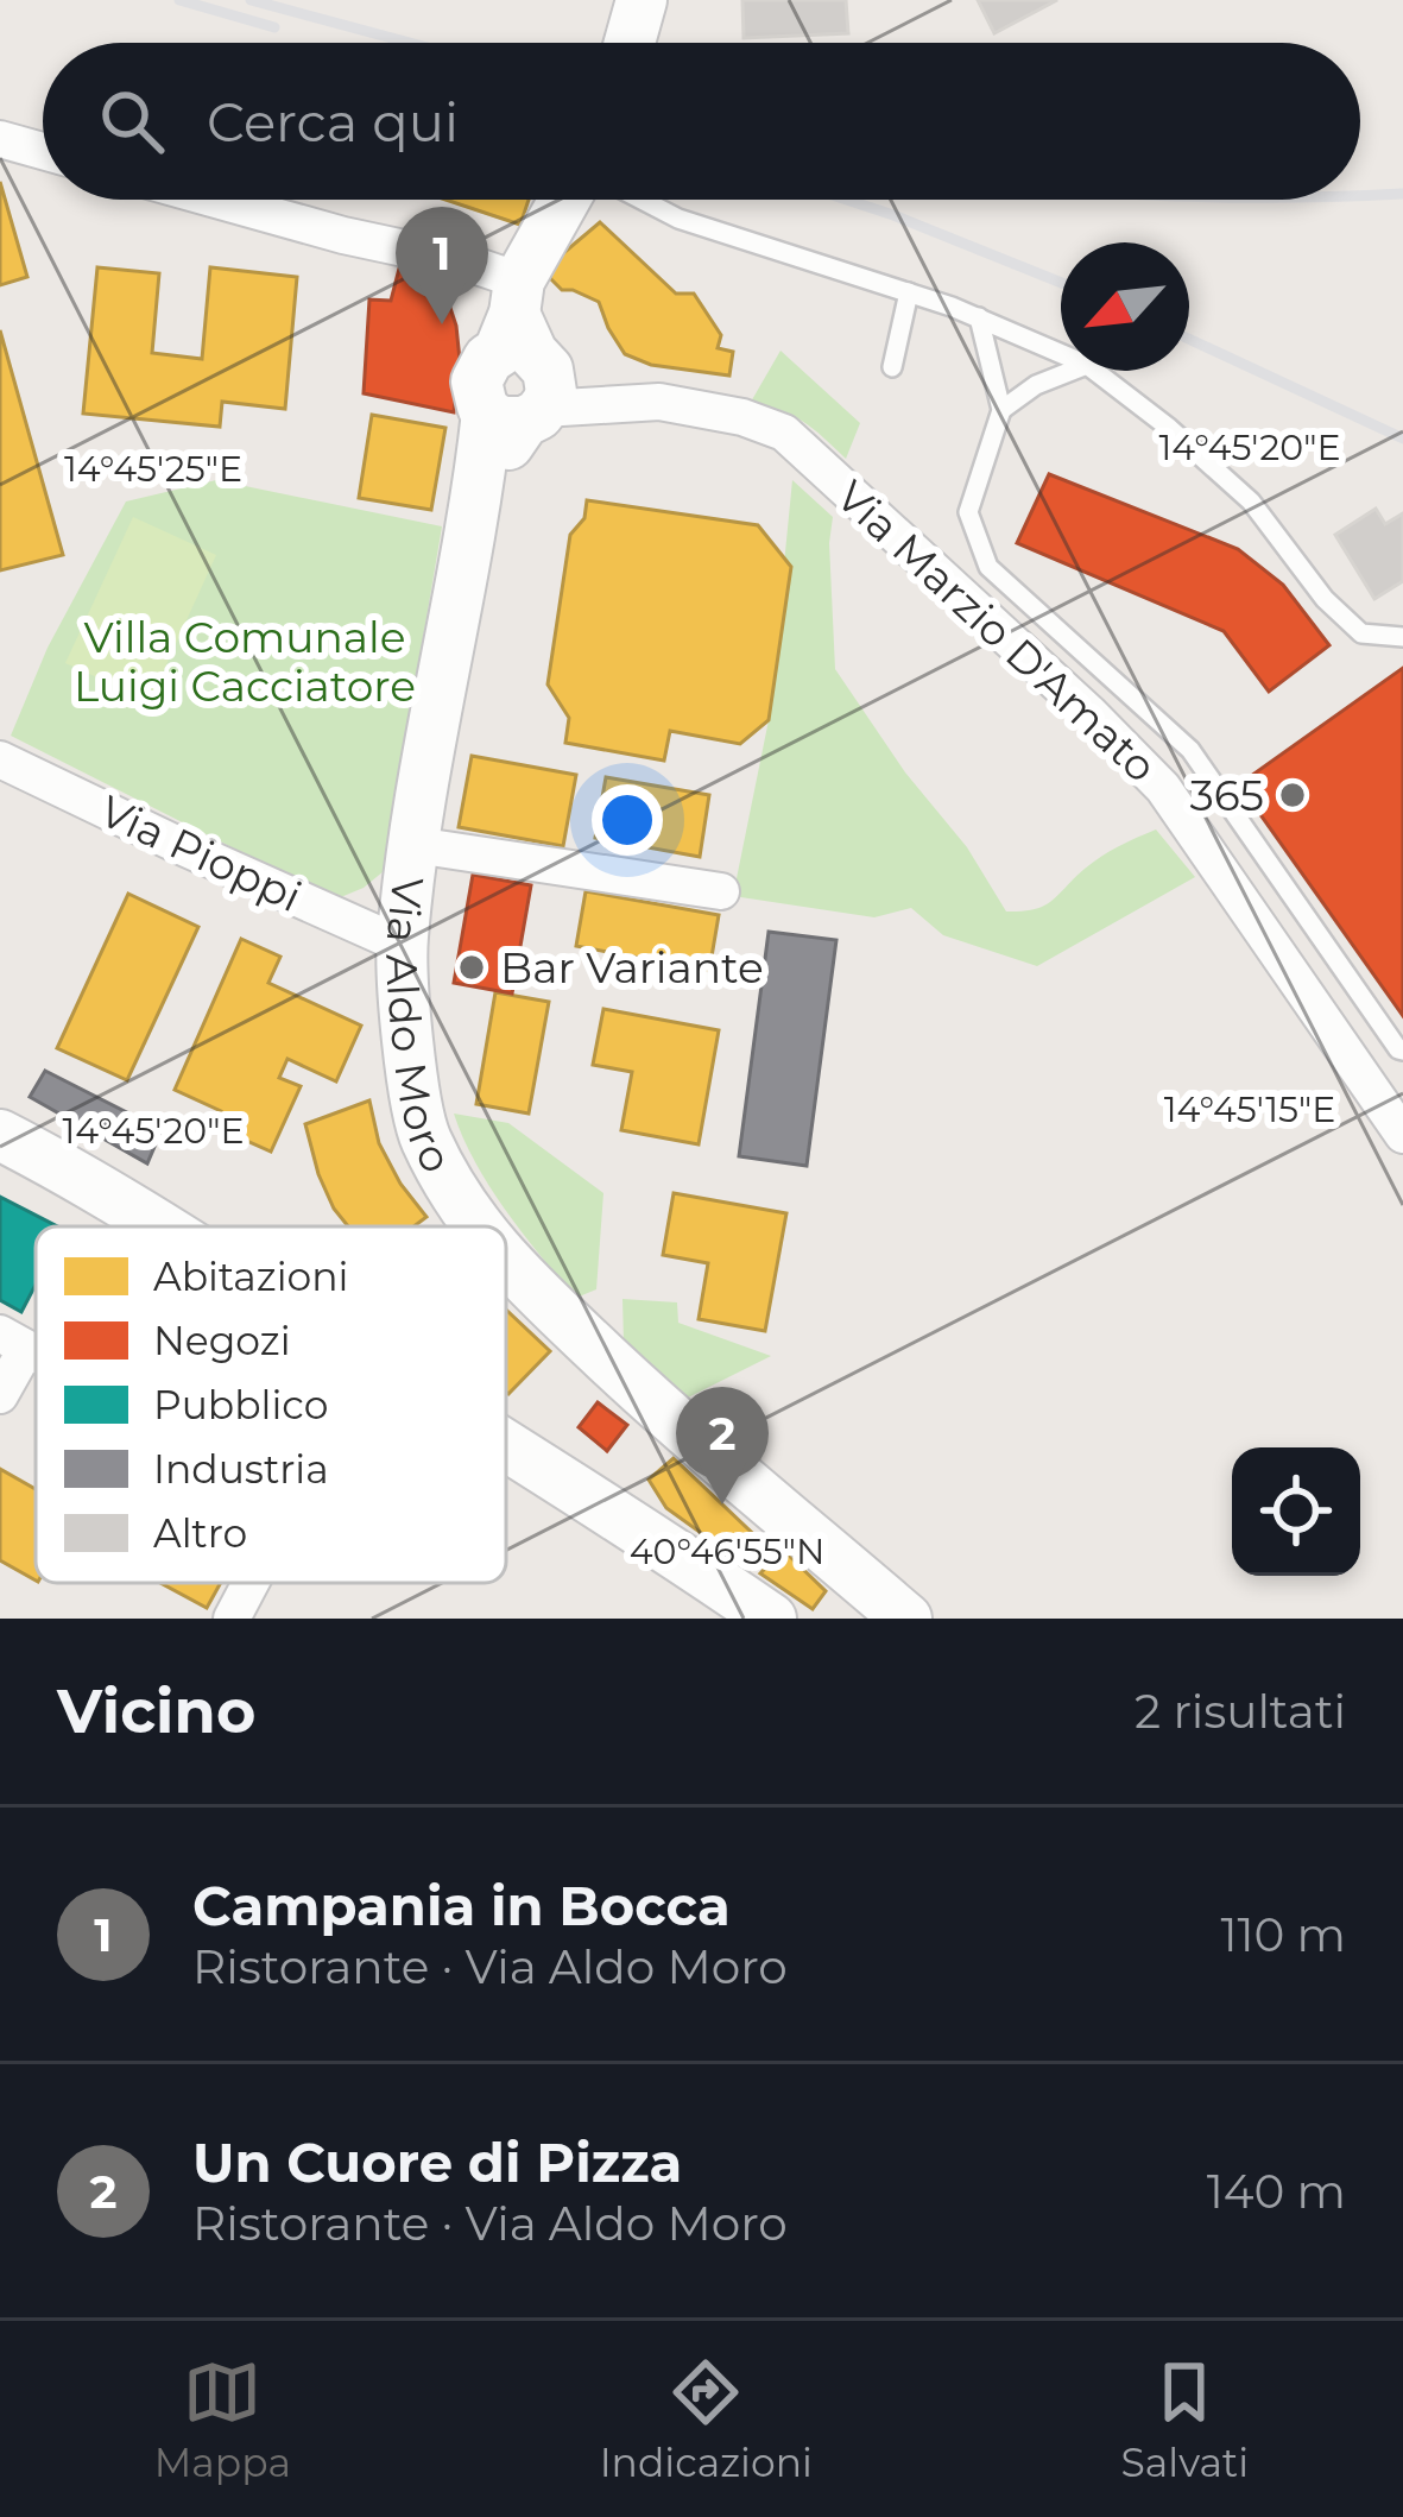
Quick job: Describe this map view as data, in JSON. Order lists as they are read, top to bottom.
{
  "streets": {
    "street": ["Via Marzio D'Amato", "Via Pioppi", "Via Aldo Moro"]
  },
  "crossings": [
    ["Via Marzio D'Amato", "Via Aldo Moro"],
    ["Via Pioppi", "Via Aldo Moro"]
  ],
  "parks": ["Villa Comunale Luigi Cacciatore"],
  "places": ["365", "Bar Variante"],
  "legend": [
    "Abitazioni",
    "Negozi",
    "Pubblico",
    "Industria",
    "Altro"
  ],
  "north": "bottom left",
  "page": {
    "search": "Cerca qui",
    "pins": ["1", "2"],
    "heading": ["Vicino", "2 risultati"],
    "list": [
      {
        "mark": "1",
        "name": "Campania in Bocca",
        "note": "Ristorante · Via Aldo Moro",
        "value": "110 m"
      },
      {
        "mark": "2",
        "name": "Un Cuore di Pizza",
        "note": "Ristorante · Via Aldo Moro",
        "value": "140 m"
      }
    ],
    "nav": ["Mappa", "Indicazioni", "Salvati"]
  },
  "coordinates": [
    "14°45'20\"E",
    "14°45'25\"E",
    "14°45'15\"E",
    "40°46'55\"N"
  ]
}
